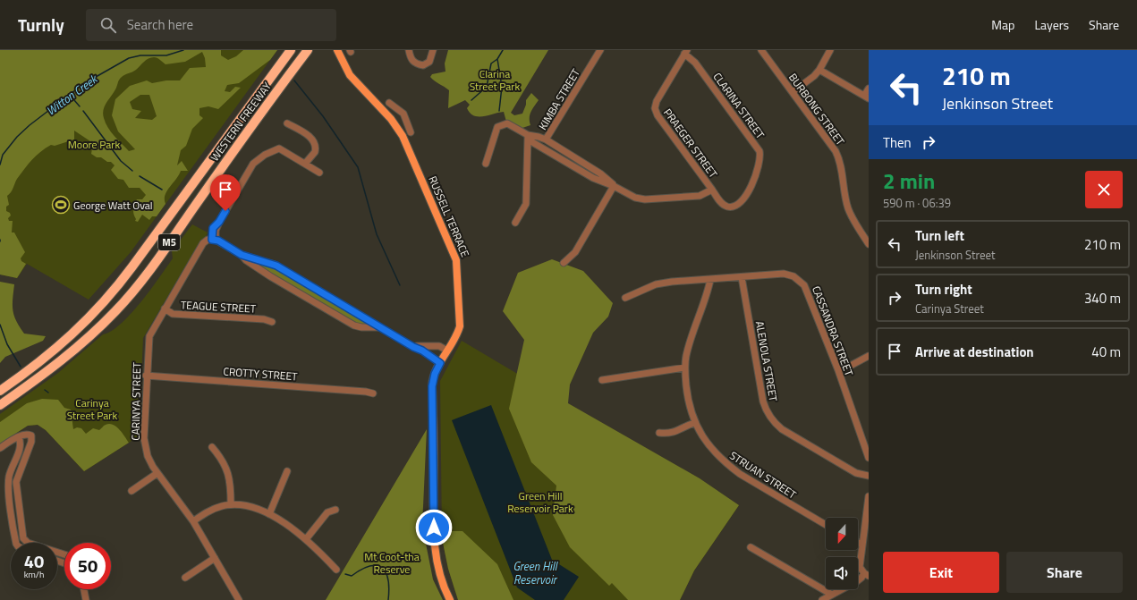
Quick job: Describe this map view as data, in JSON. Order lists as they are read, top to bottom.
{
  "streets": {
    "highway": ["WESTERN FREEWAY", "M5"],
    "main road": ["RUSSELL TERRACE"],
    "street": [
      "KIMBA STREET",
      "CLARINA STREET",
      "BURBONG STREET",
      "PRAEGER STREET",
      "TEAGUE STREET",
      "CASSANDRA STREET",
      "ALENOLA STREET",
      "CROTTY STREET",
      "CARINYA STREET",
      "STRUAN STREET"
    ]
  },
  "crossings": [
    ["CLARINA STREET", "PRAEGER STREET"],
    ["TEAGUE STREET", "CARINYA STREET"],
    ["CASSANDRA STREET", "ALENOLA STREET"],
    ["CASSANDRA STREET", "STRUAN STREET"],
    ["CROTTY STREET", "CARINYA STREET"]
  ],
  "water": ["Witton Creek", "Green Hill Reservoir"],
  "parks": [
    "Clarina Street Park",
    "Moore Park",
    "Carinya Street Park",
    "Green Hill Reservoir Park",
    "Mt Coot-tha Reserve"
  ],
  "places": {
    "sports": ["George Watt Oval"]
  },
  "north": "bottom",
  "page": {
    "header": "Turnly",
    "search": "Search here",
    "nav": ["Map", "Layers", "Share"],
    "turn": ["210 m", "Jenkinson Street"],
    "then": "Then",
    "heading": ["2 min", "590 m · 06:39"],
    "list": [
      {
        "name": "Turn left",
        "note": "Jenkinson Street",
        "value": "210 m"
      },
      {
        "name": "Turn right",
        "note": "Carinya Street",
        "value": "340 m"
      },
      {
        "name": "Arrive at destination",
        "value": "40 m"
      }
    ],
    "speed": "40 km/h",
    "limit": "50",
    "buttons": ["Exit", "Share"]
  }
}
